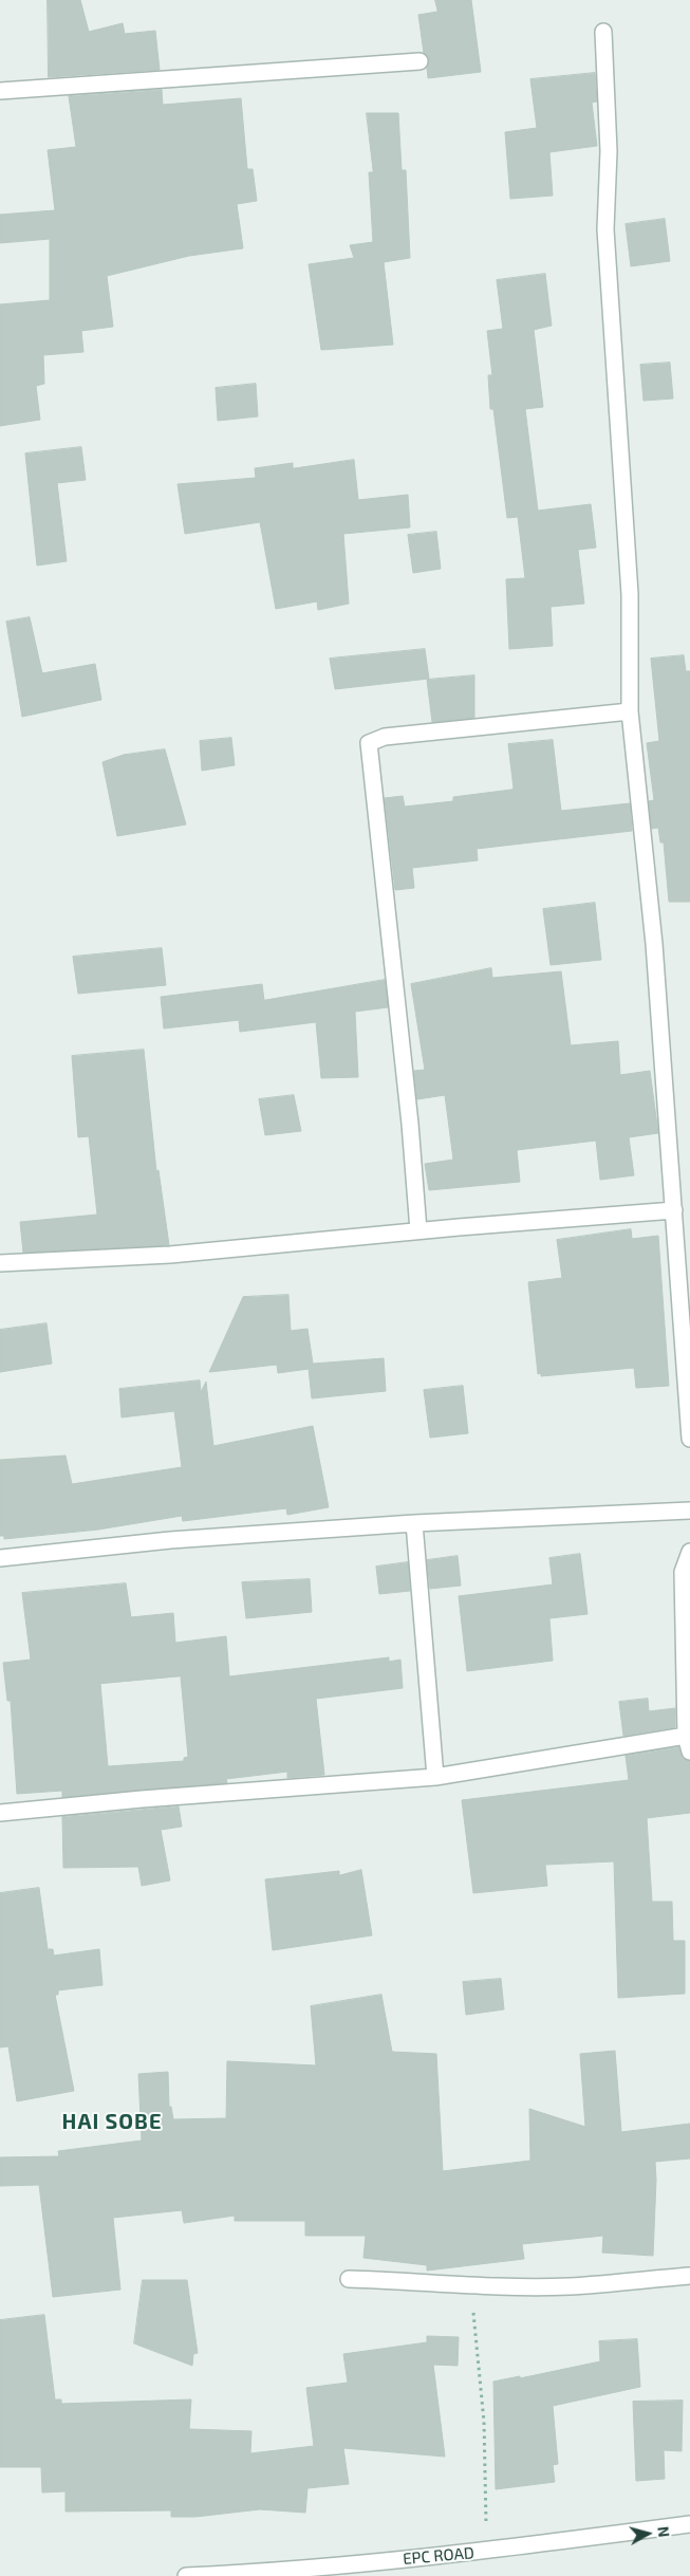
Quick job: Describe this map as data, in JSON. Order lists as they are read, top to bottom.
{
  "streets": {
    "street": ["EPC ROAD"]
  },
  "districts": ["HAI SOBE"],
  "north": "right"
}
